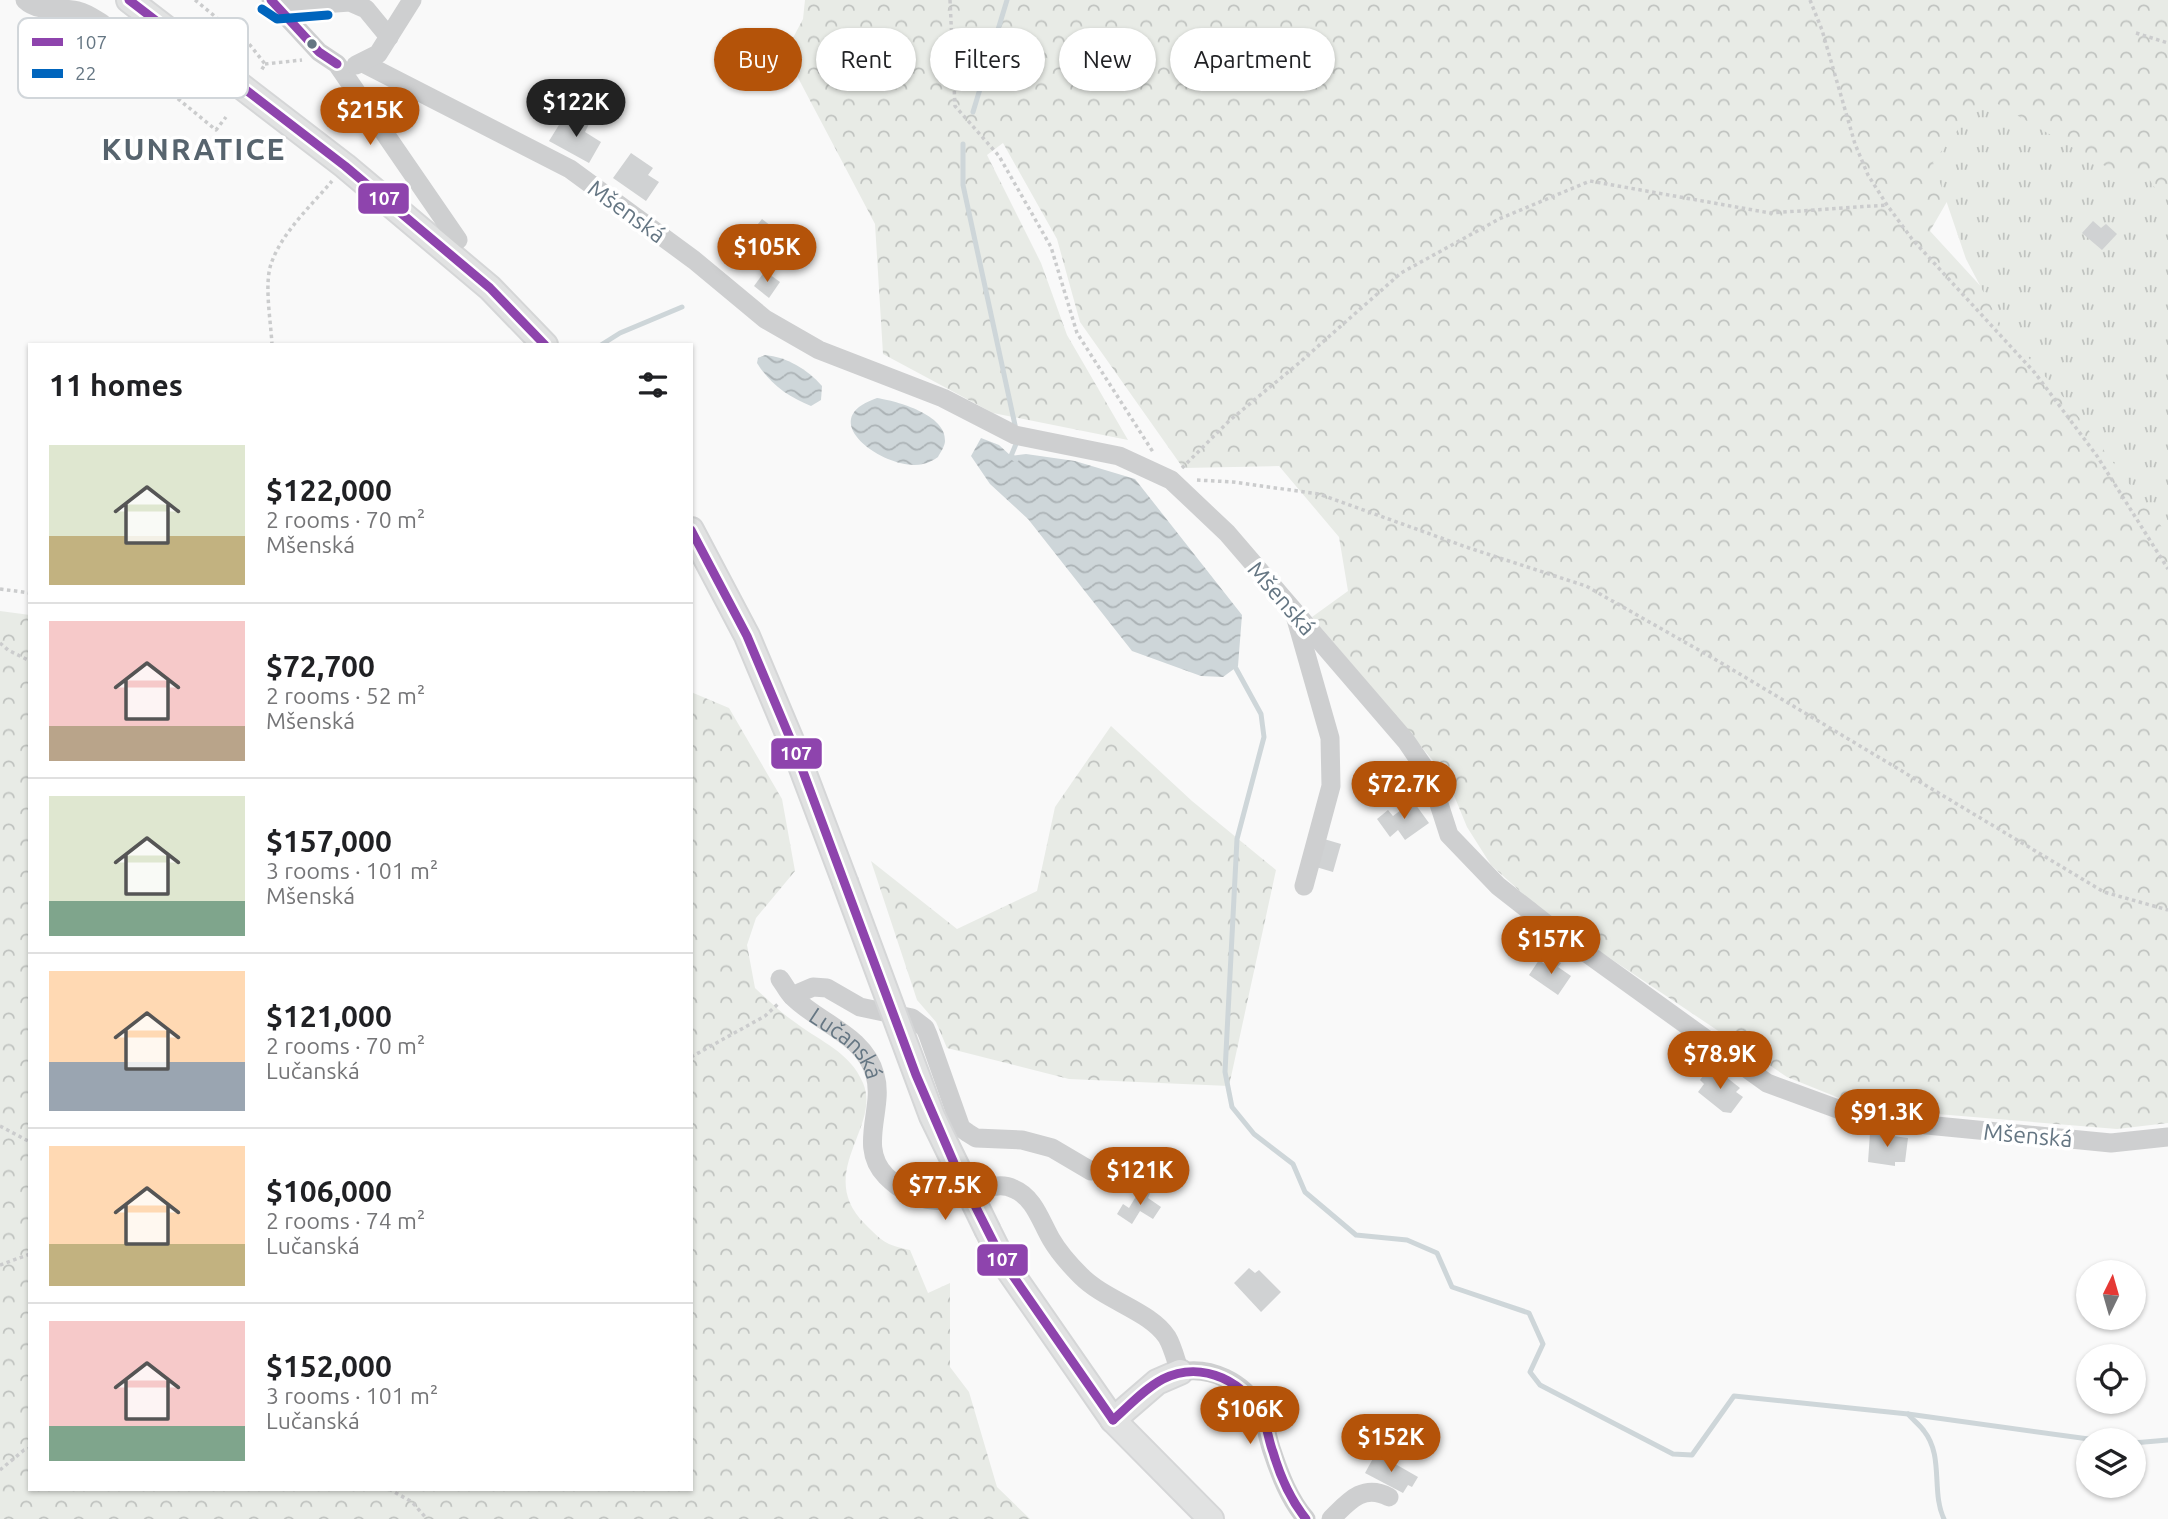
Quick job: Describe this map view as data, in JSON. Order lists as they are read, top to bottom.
{
  "streets": {
    "street": ["Mšenská", "Lučanská"]
  },
  "districts": ["KUNRATICE"],
  "lines": ["transit line 107", "transit line 22"],
  "legend": ["107", "22"],
  "north": "top",
  "page": {
    "chip": [
      "Buy",
      "Rent",
      "Filters",
      "New",
      "Apartment"
    ],
    "price": [
      "$122K",
      "$215K",
      "$105K",
      "$72.7K",
      "$157K",
      "$78.9K",
      "$91.3K",
      "$121K",
      "$77.5K",
      "$106K",
      "$152K"
    ],
    "heading": "11 homes",
    "list": [
      {
        "name": "$122,000",
        "note": "2 rooms · 70 m² · Mšenská"
      },
      {
        "name": "$72,700",
        "note": "2 rooms · 52 m² · Mšenská"
      },
      {
        "name": "$157,000",
        "note": "3 rooms · 101 m² · Mšenská"
      },
      {
        "name": "$121,000",
        "note": "2 rooms · 70 m² · Lučanská"
      },
      {
        "name": "$106,000",
        "note": "2 rooms · 74 m² · Lučanská"
      },
      {
        "name": "$152,000",
        "note": "3 rooms · 101 m² · Lučanská"
      }
    ]
  }
}
